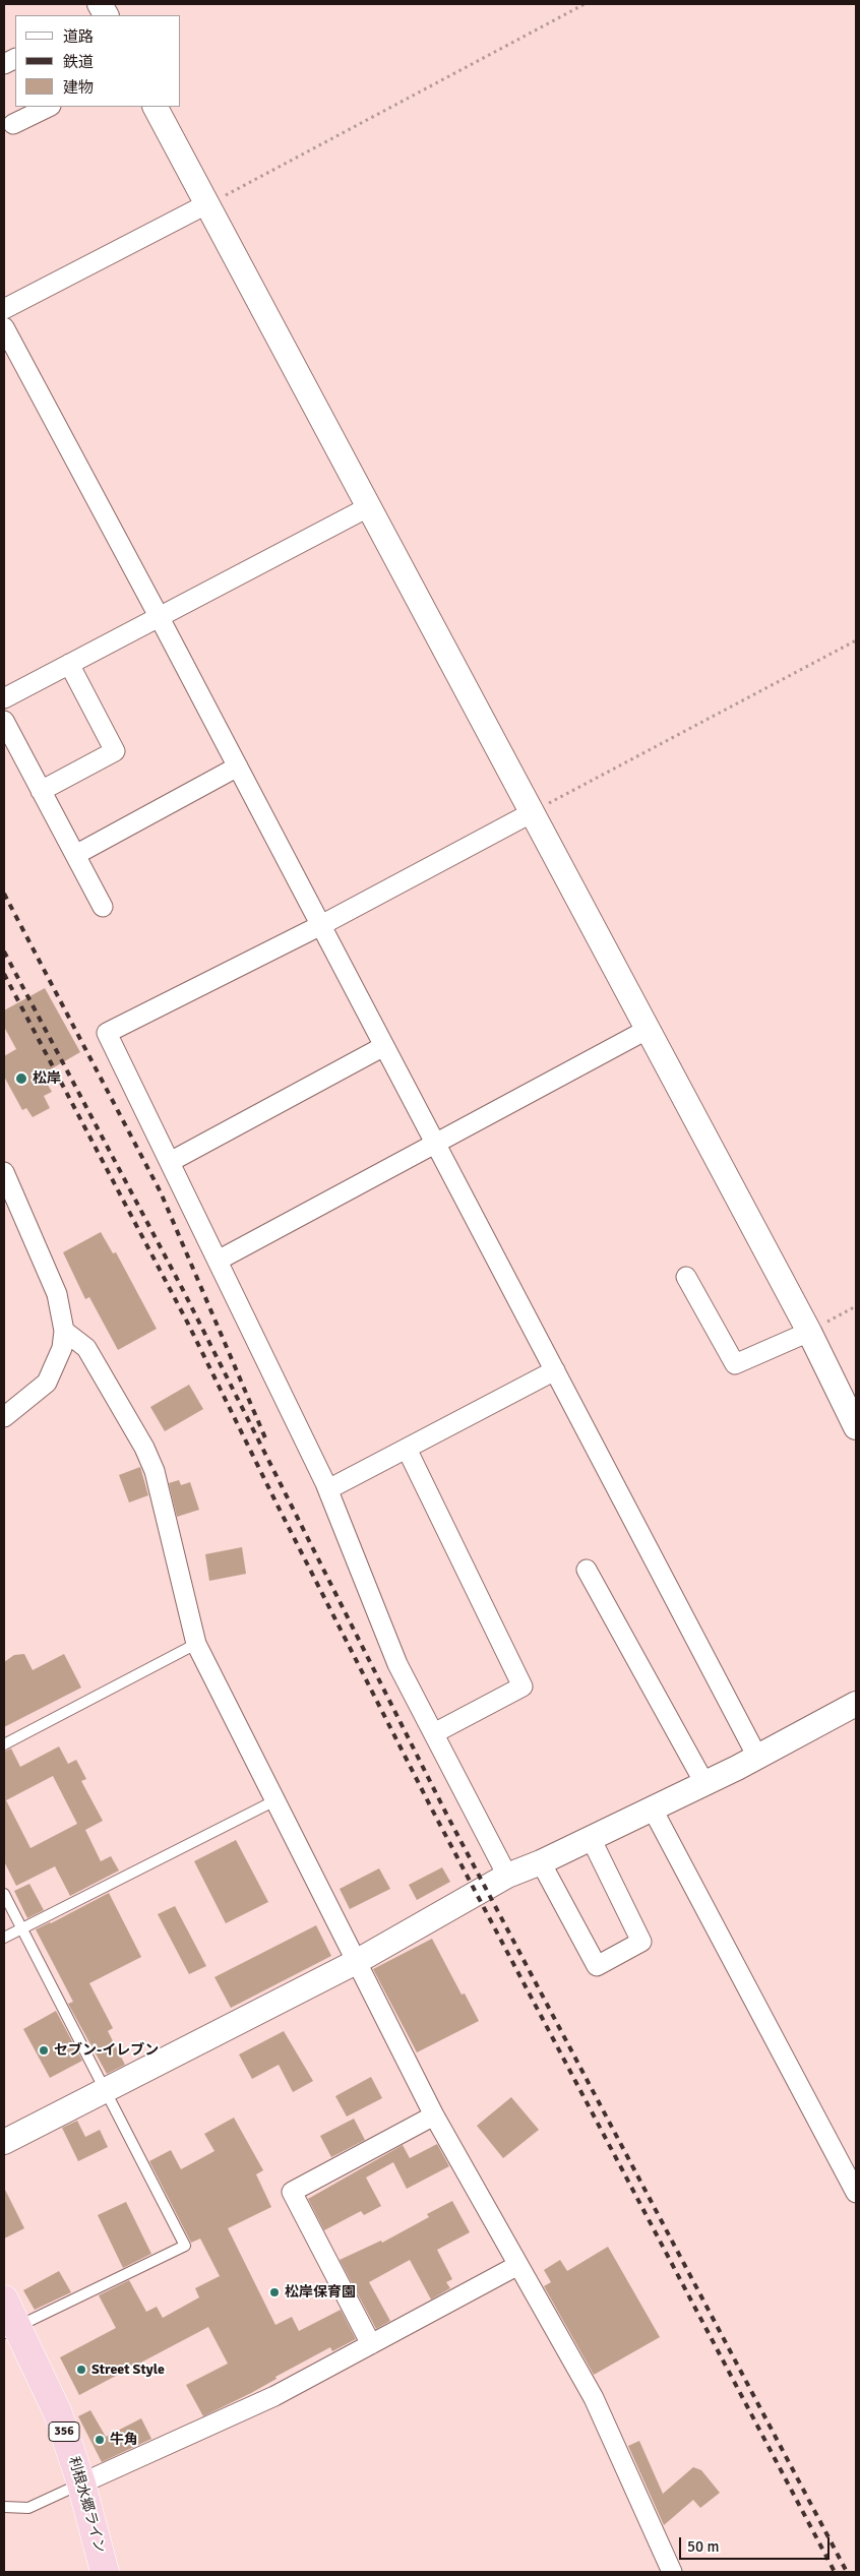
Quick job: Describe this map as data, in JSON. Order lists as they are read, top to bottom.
{
  "streets": {
    "highway": ["356", "利根水郷ライン"]
  },
  "places": [
    "松岸",
    "セブン-イレブン",
    "松岸保育園",
    "Street Style",
    "牛角"
  ],
  "legend": ["道路", "鉄道", "建物"],
  "scale_bar": "50 m"
}
